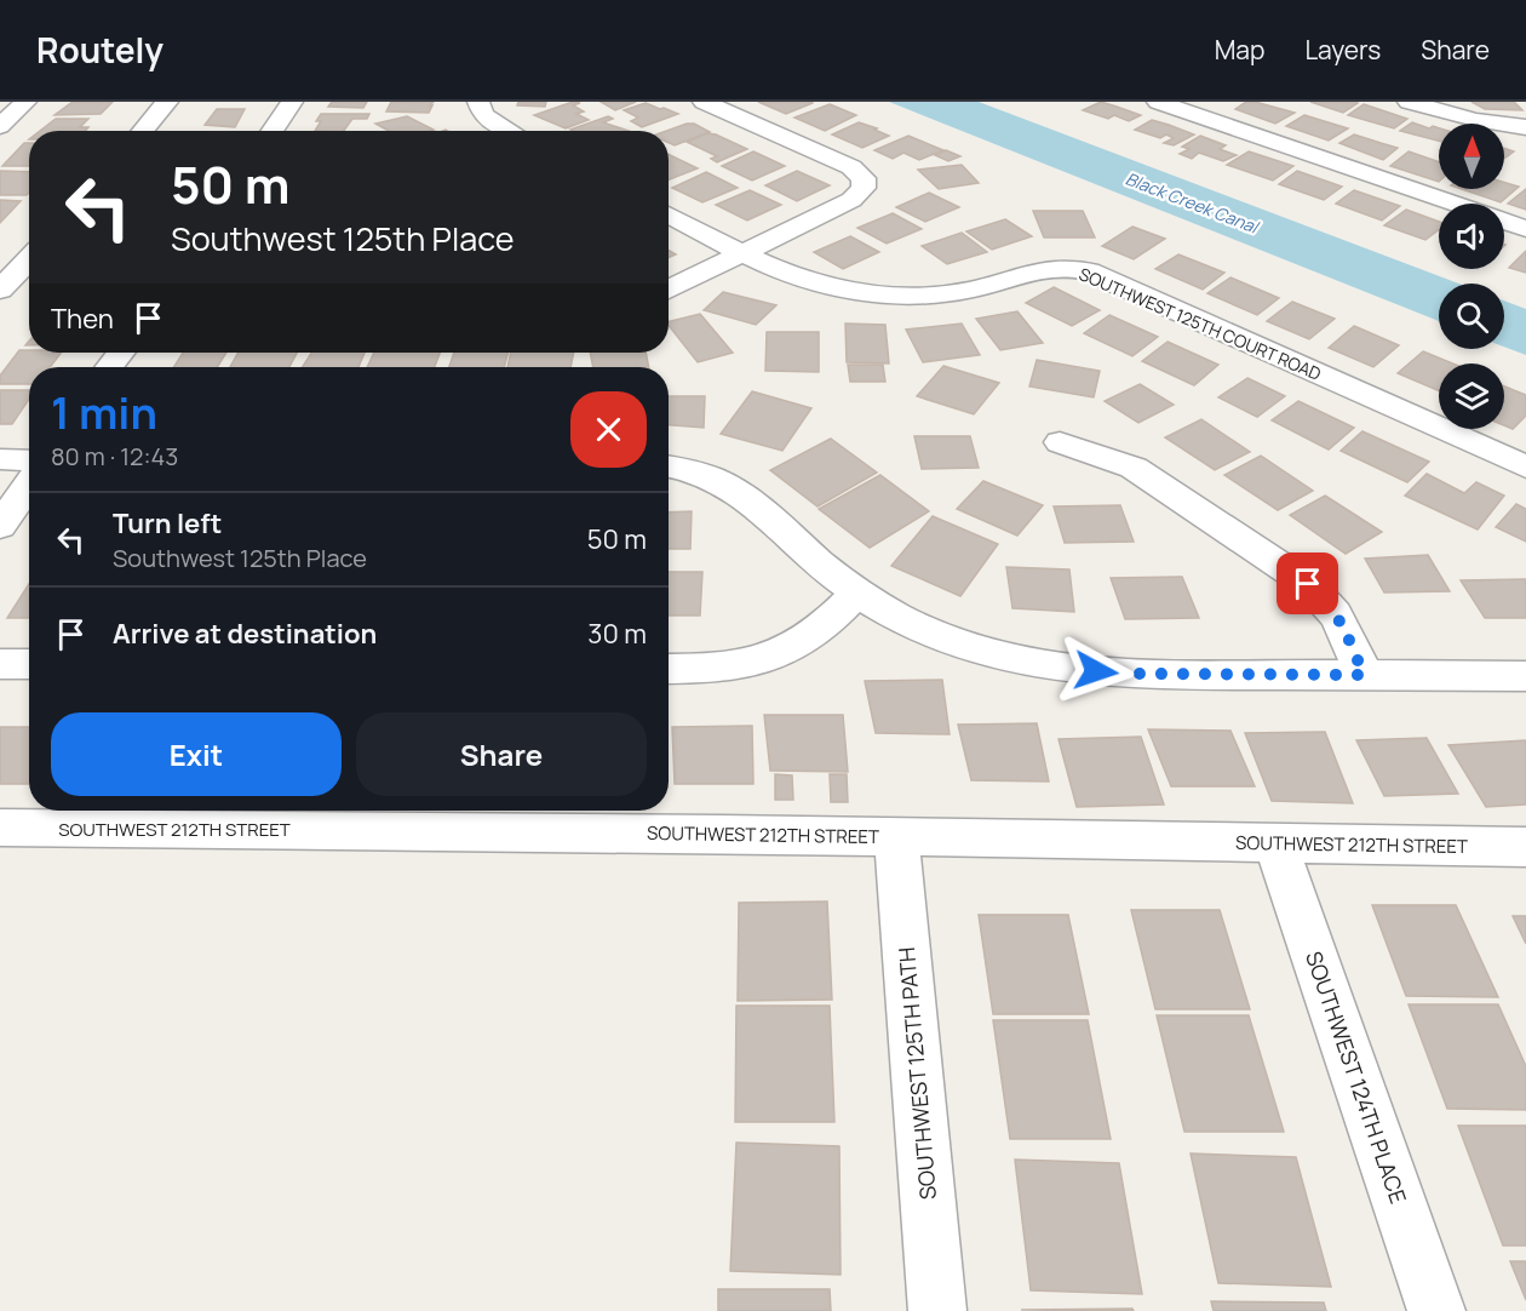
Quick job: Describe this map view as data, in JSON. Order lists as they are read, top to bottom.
{
  "streets": {
    "street": [
      "SOUTHWEST 125TH COURT ROAD",
      "SOUTHWEST 212TH STREET",
      "SOUTHWEST 125TH PATH",
      "SOUTHWEST 124TH PLACE"
    ]
  },
  "crossings": [
    ["SOUTHWEST 212TH STREET", "SOUTHWEST 125TH PATH"],
    ["SOUTHWEST 212TH STREET", "SOUTHWEST 124TH PLACE"]
  ],
  "water": ["Black Creek Canal"],
  "north": "top",
  "page": {
    "header": "Routely",
    "nav": ["Map", "Layers", "Share"],
    "turn": ["50 m", "Southwest 125th Place"],
    "then": "Then",
    "heading": ["1 min", "80 m · 12:43"],
    "list": [
      {
        "name": "Turn left",
        "note": "Southwest 125th Place",
        "value": "50 m"
      },
      {
        "name": "Arrive at destination",
        "value": "30 m"
      }
    ],
    "buttons": ["Exit", "Share"]
  }
}
